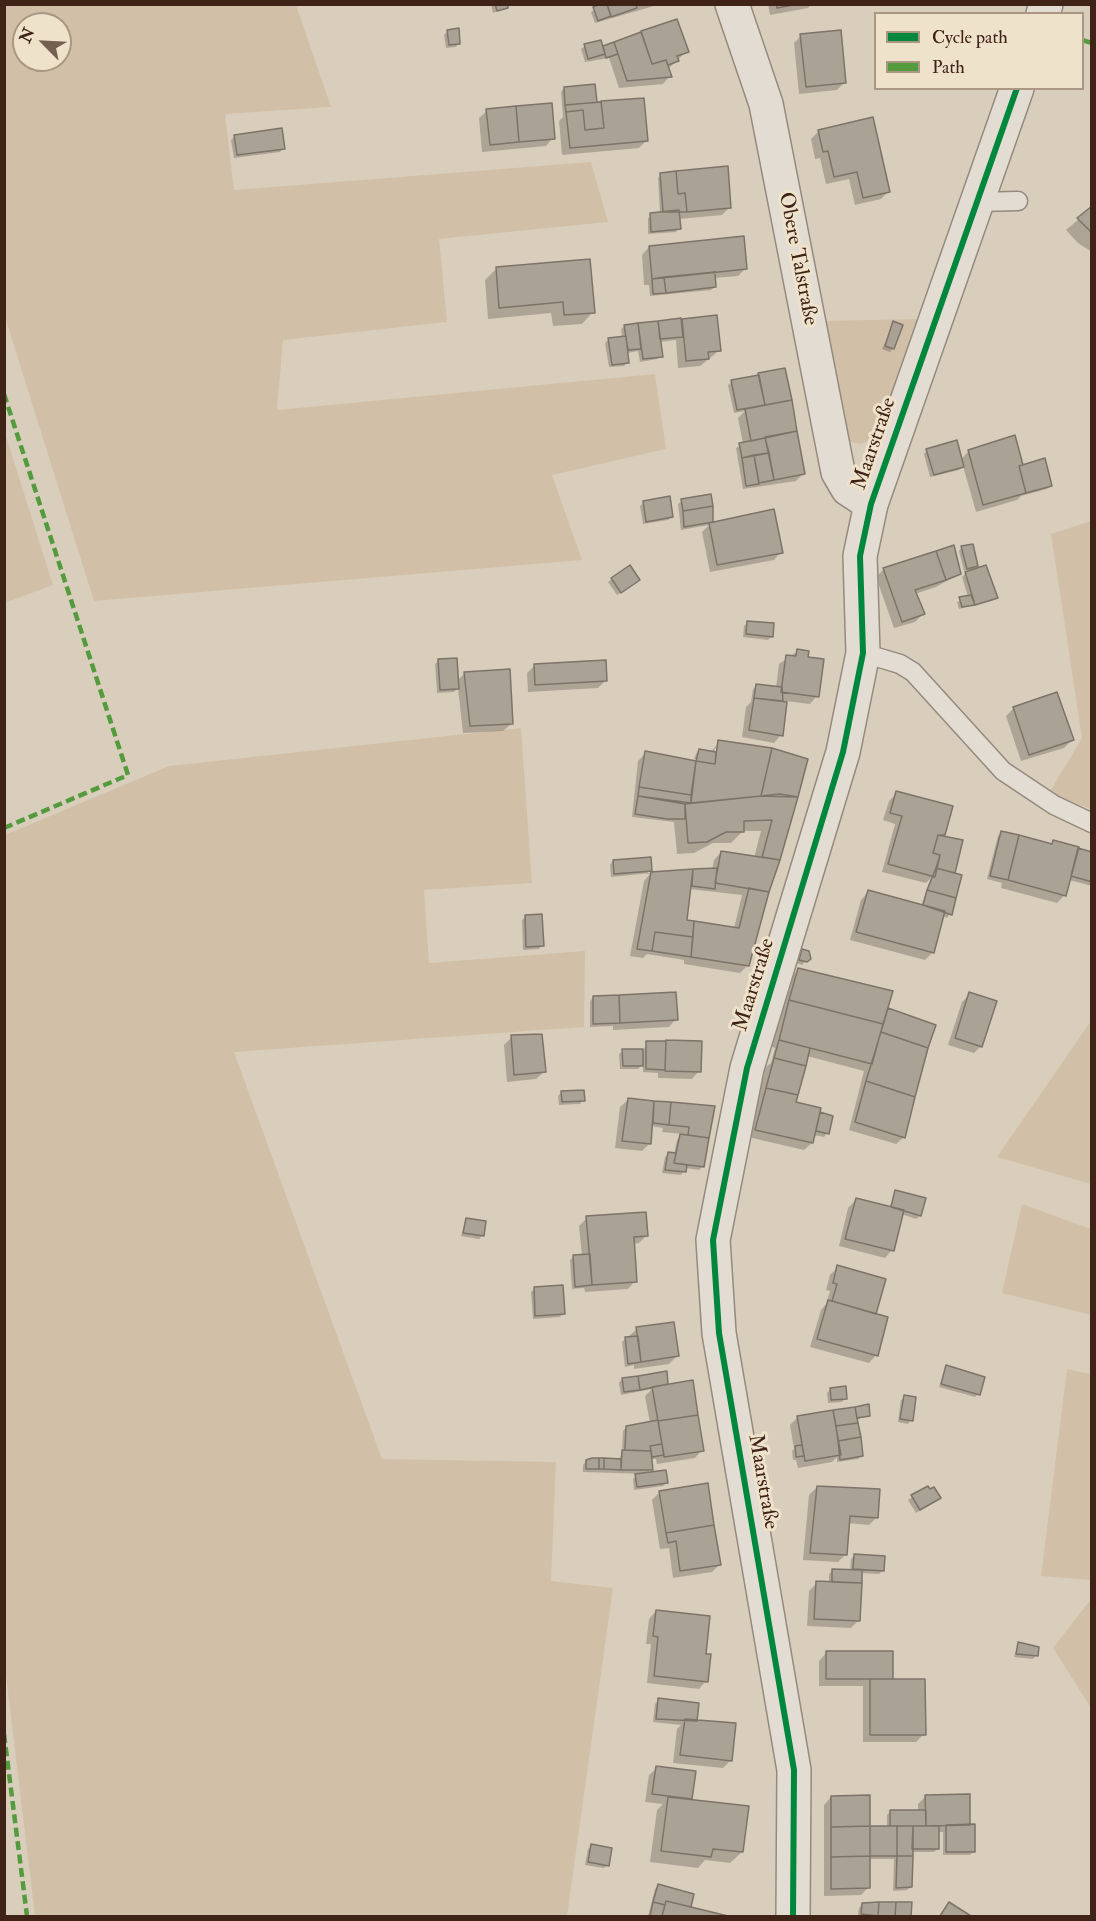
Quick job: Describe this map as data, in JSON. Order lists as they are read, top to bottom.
{
  "streets": {
    "street": ["Obere Talstraße", "Maarstraße"]
  },
  "crossings": [
    ["Obere Talstraße", "Maarstraße"]
  ],
  "legend": ["Cycle path", "Path"],
  "north": "top left"
}
